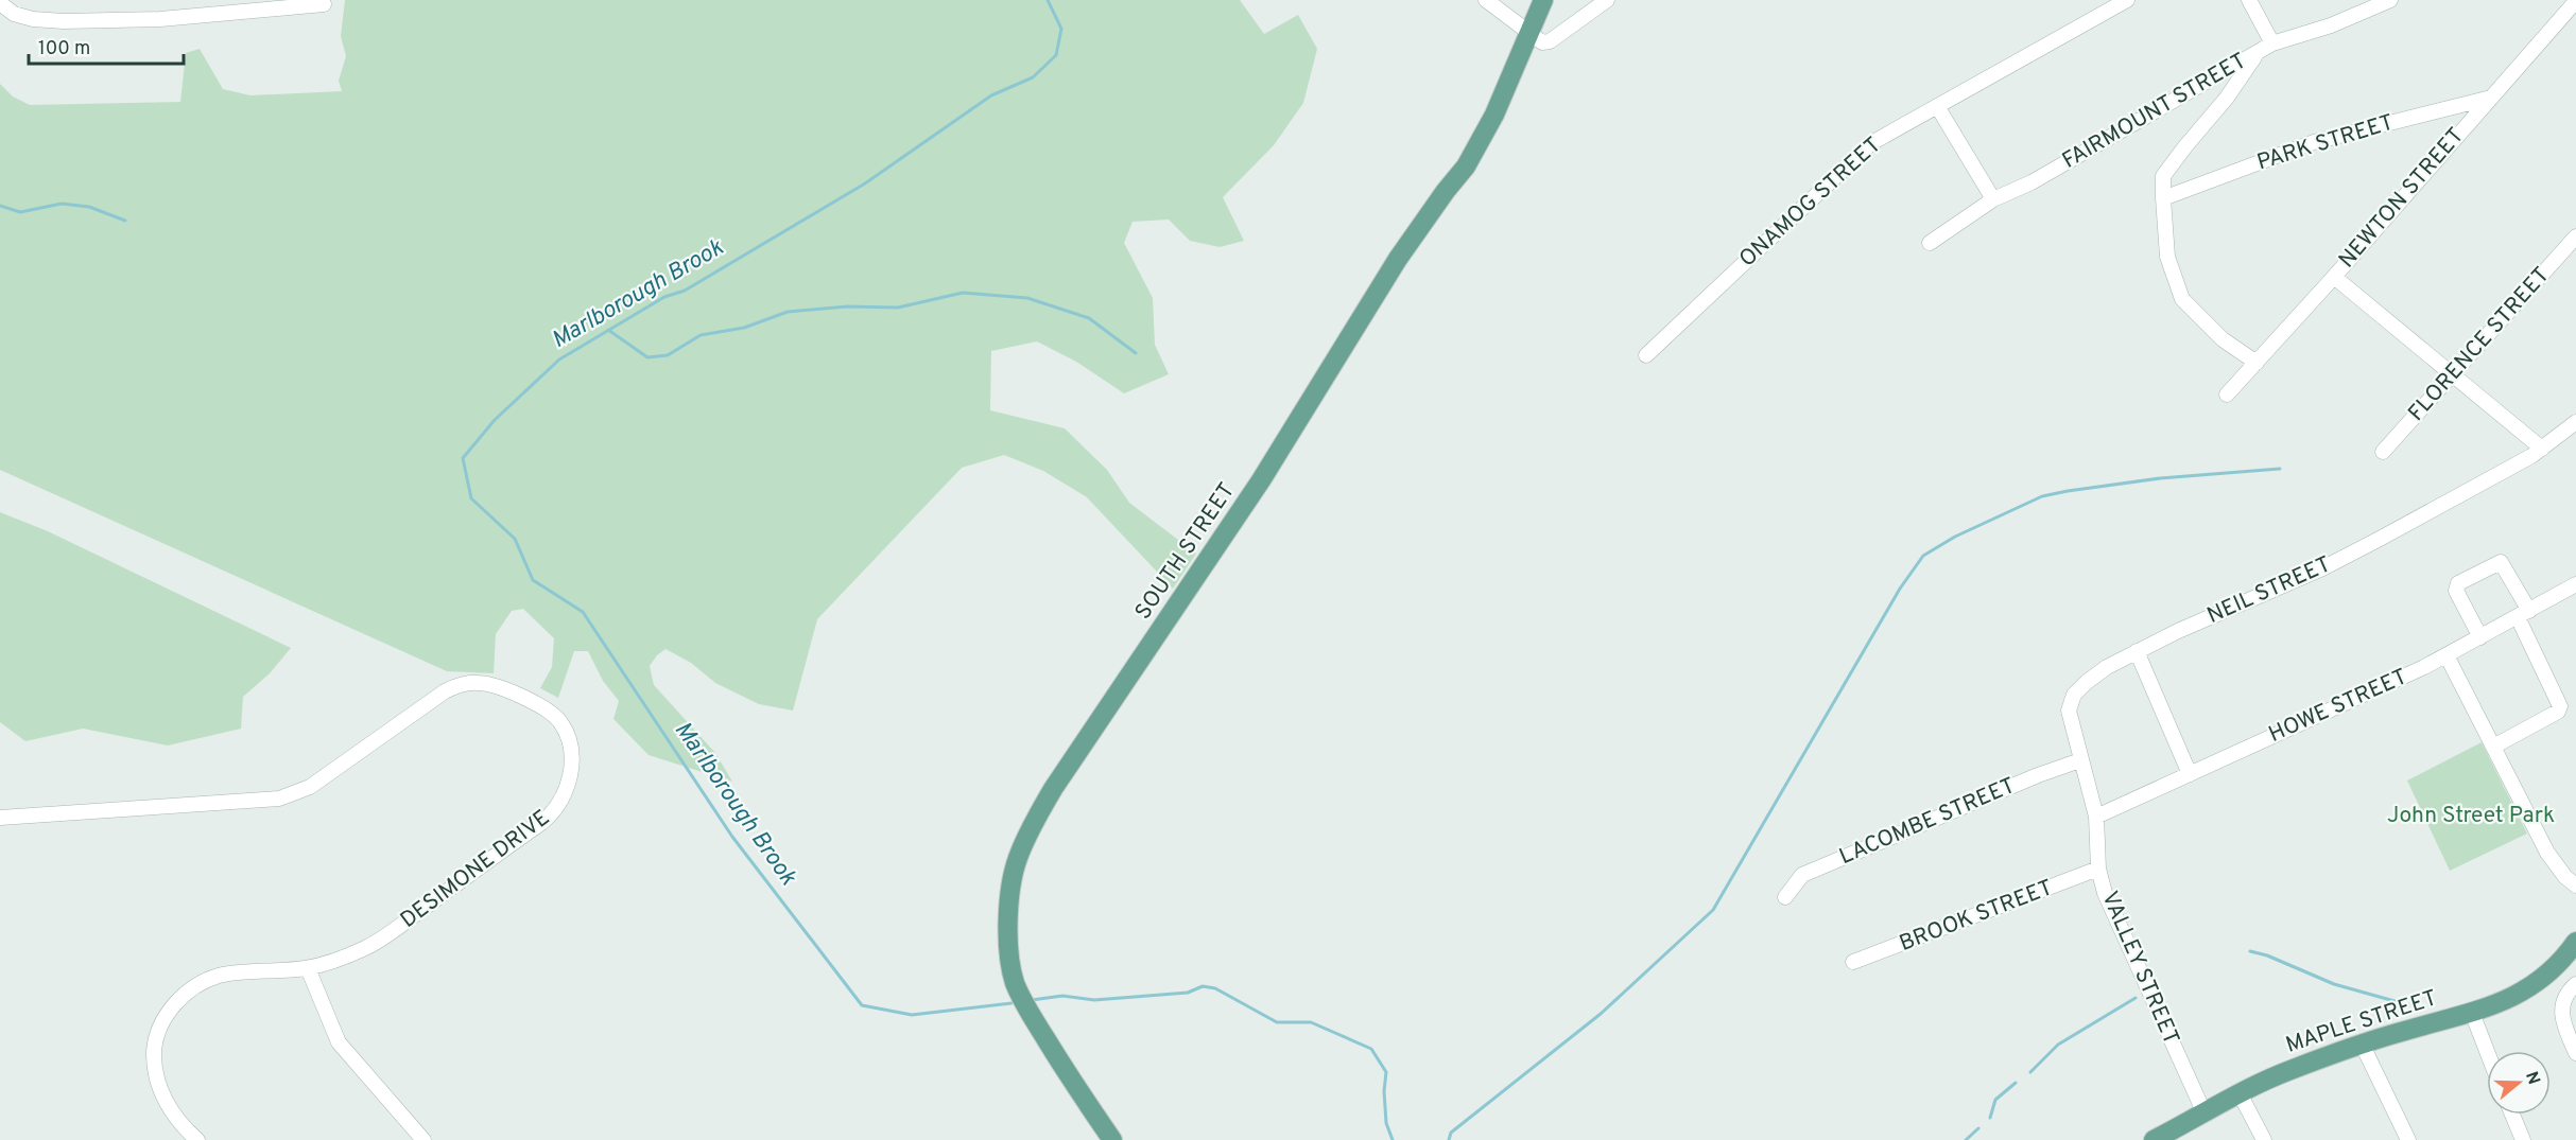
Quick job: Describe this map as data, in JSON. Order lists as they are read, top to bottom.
{
  "streets": {
    "main road": ["SOUTH STREET", "MAPLE STREET"],
    "street": [
      "FAIRMOUNT STREET",
      "PARK STREET",
      "NEWTON STREET",
      "ONAMOG STREET",
      "FLORENCE STREET",
      "NEIL STREET",
      "HOWE STREET",
      "LACOMBE STREET",
      "DESIMONE DRIVE",
      "BROOK STREET",
      "VALLEY STREET"
    ]
  },
  "crossings": [
    ["PARK STREET", "NEWTON STREET"],
    ["NEIL STREET", "HOWE STREET"],
    ["NEIL STREET", "LACOMBE STREET"],
    ["NEIL STREET", "VALLEY STREET"],
    ["HOWE STREET", "VALLEY STREET"],
    ["BROOK STREET", "VALLEY STREET"],
    ["VALLEY STREET", "MAPLE STREET"]
  ],
  "water": ["Marlborough Brook"],
  "parks": ["John Street Park"],
  "scale_bar": "100 m",
  "north": "right"
}
